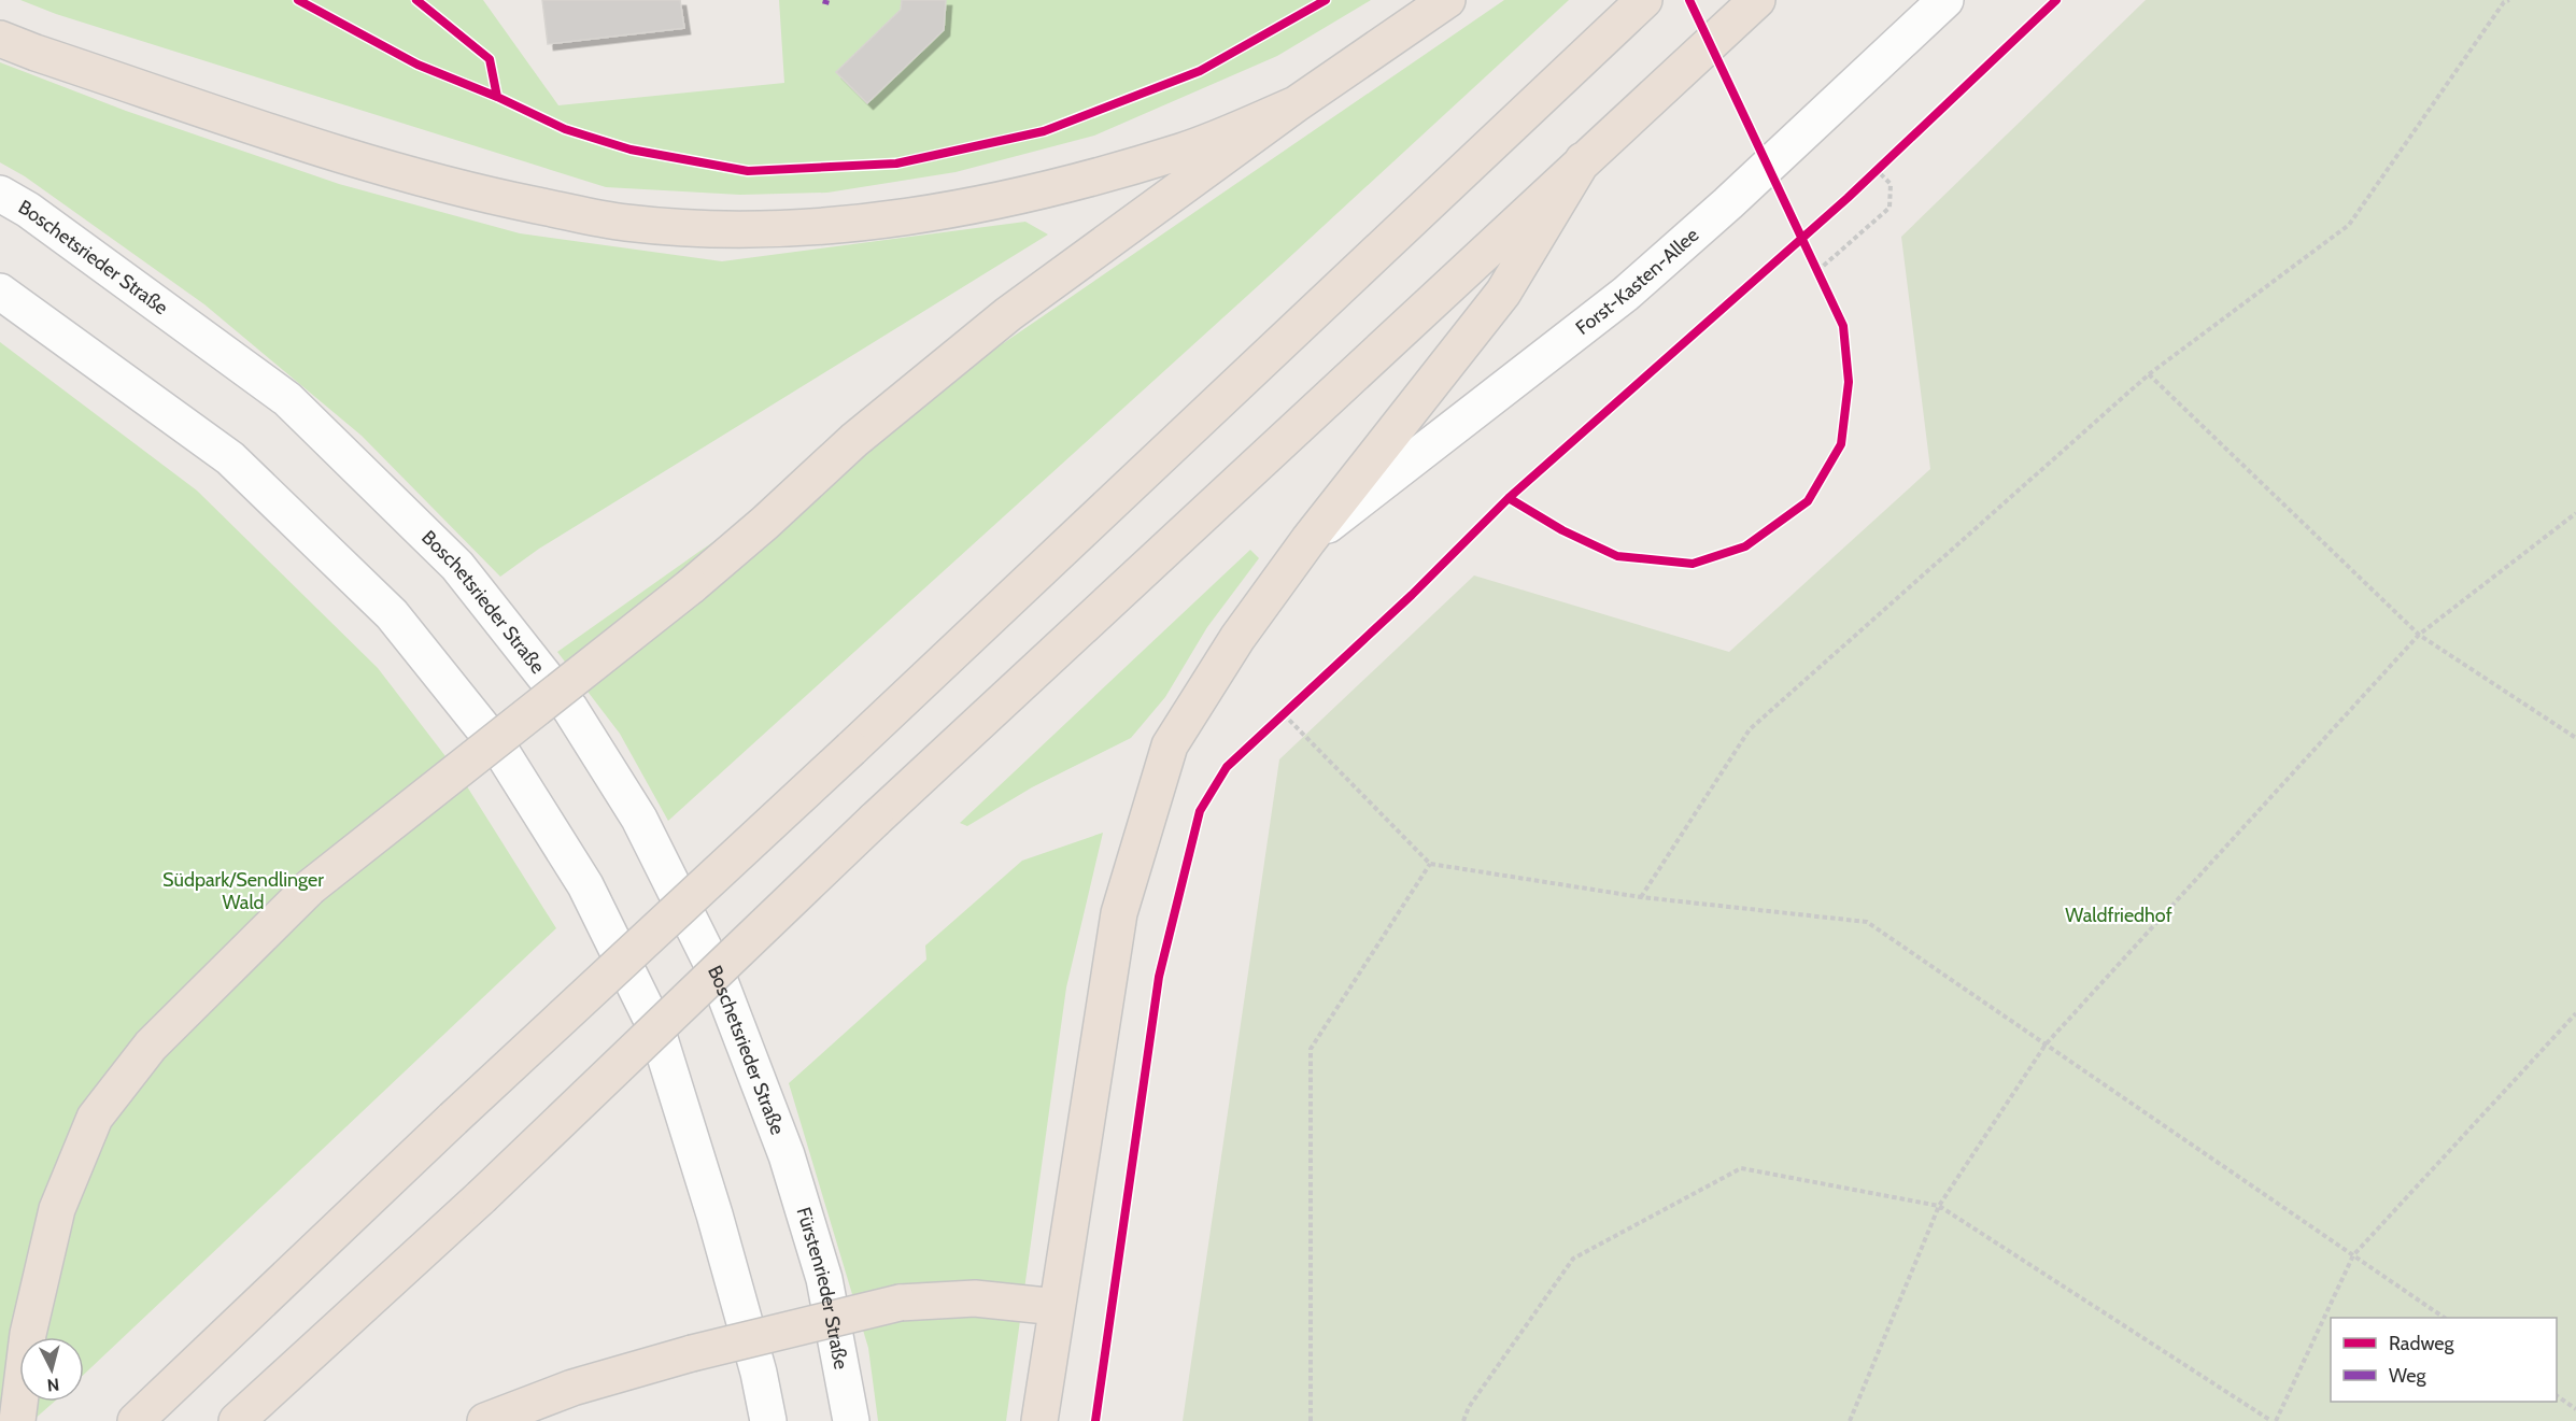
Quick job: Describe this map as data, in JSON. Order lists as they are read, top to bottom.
{
  "streets": {
    "main road": ["Boschetsrieder Straße", "Forst-Kasten-Allee", "Fürstenrieder Straße"]
  },
  "crossings": [
    ["Boschetsrieder Straße", "Fürstenrieder Straße"]
  ],
  "parks": ["Südpark/Sendlinger Wald", "Waldfriedhof"],
  "legend": ["Radweg", "Weg"],
  "north": "bottom"
}
